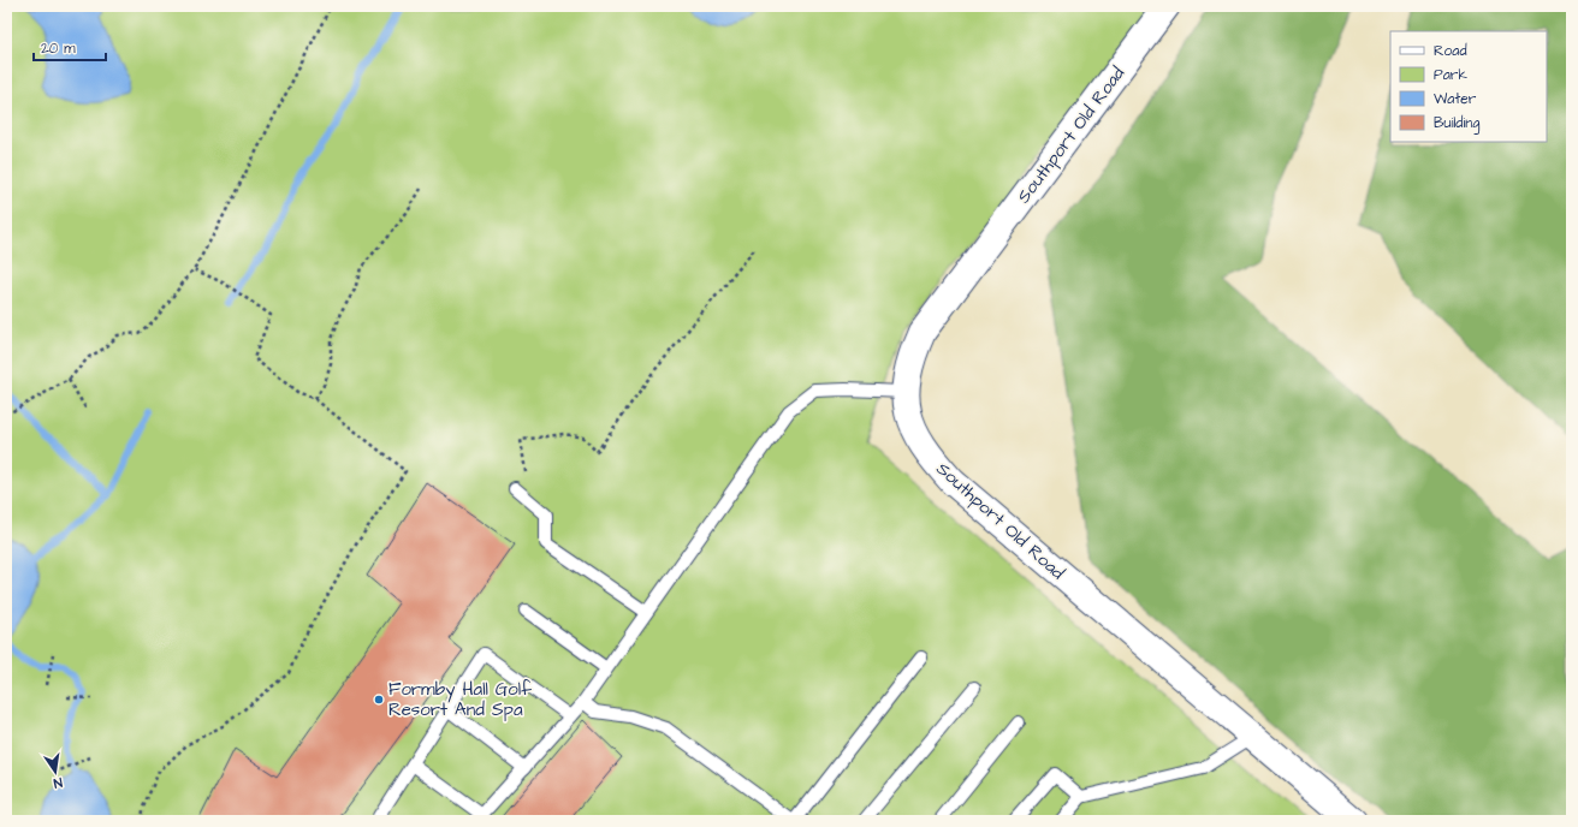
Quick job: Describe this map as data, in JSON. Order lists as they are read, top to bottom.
{
  "streets": {
    "street": ["Southport Old Road"]
  },
  "places": ["Formby Hall Golf Resort And Spa"],
  "legend": [
    "Road",
    "Park",
    "Water",
    "Building"
  ],
  "scale_bar": "20 m",
  "north": "bottom"
}
